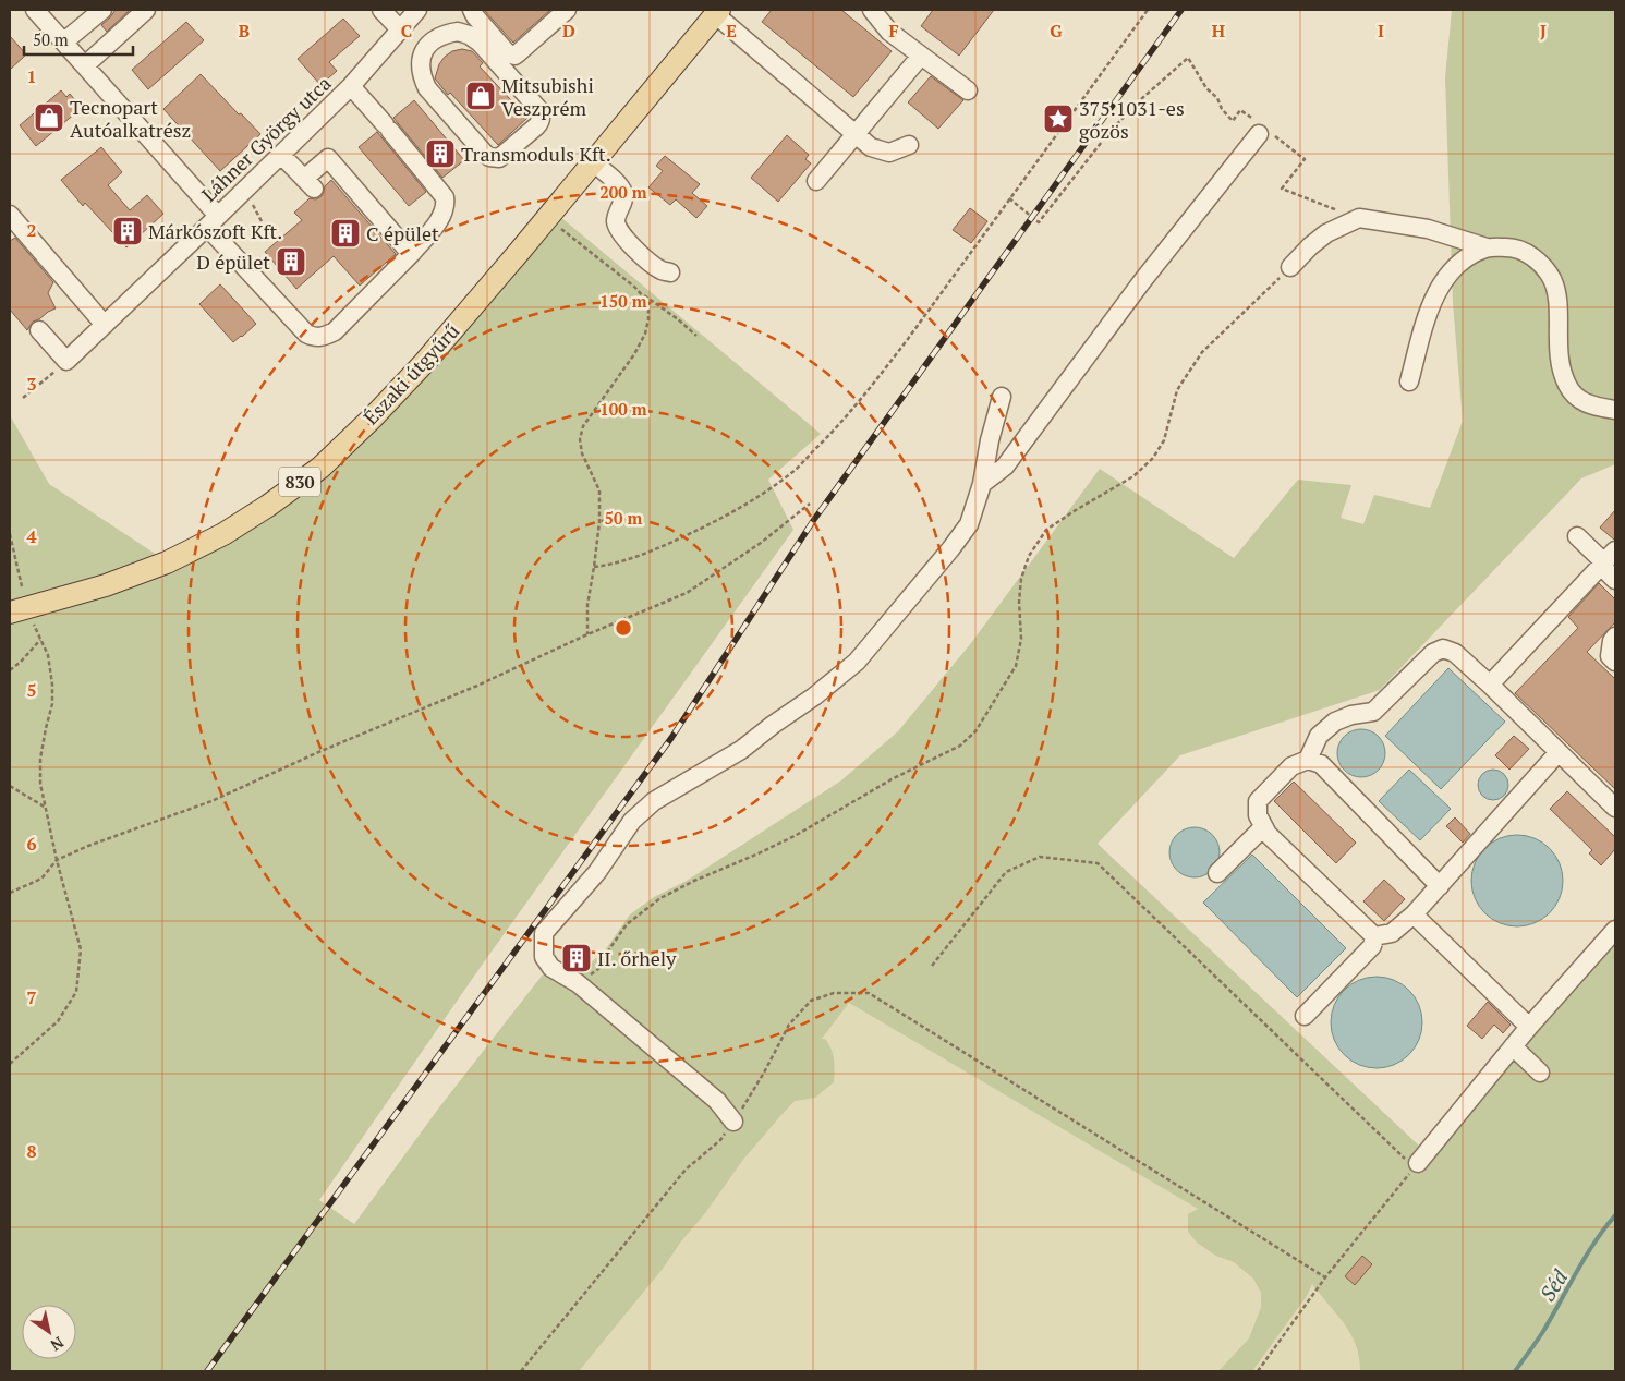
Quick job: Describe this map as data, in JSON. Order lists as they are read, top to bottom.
{
  "streets": {
    "main road": ["Északi útgyűrű", "830"],
    "street": ["Láhner György utca"]
  },
  "water": ["Séd"],
  "places": {
    "shop": ["Mitsubishi Veszprém", "Tecnopart Autóalkatrész"],
    "place": ["375.1031-es gőzös"],
    "building": [
      "Transmoduls Kft.",
      "Márkószoft Kft.",
      "C épület",
      "D épület",
      "II. őrhely"
    ]
  },
  "scale_bar": "50 m",
  "north": "bottom right",
  "grid": {
    "columns": [
      "B",
      "C",
      "D",
      "E",
      "F",
      "G",
      "H",
      "I",
      "J"
    ],
    "rows": [
      "1",
      "2",
      "3",
      "4",
      "5",
      "6",
      "7",
      "8"
    ]
  },
  "rings": [
    "200 m",
    "150 m",
    "100 m",
    "50 m"
  ]
}
